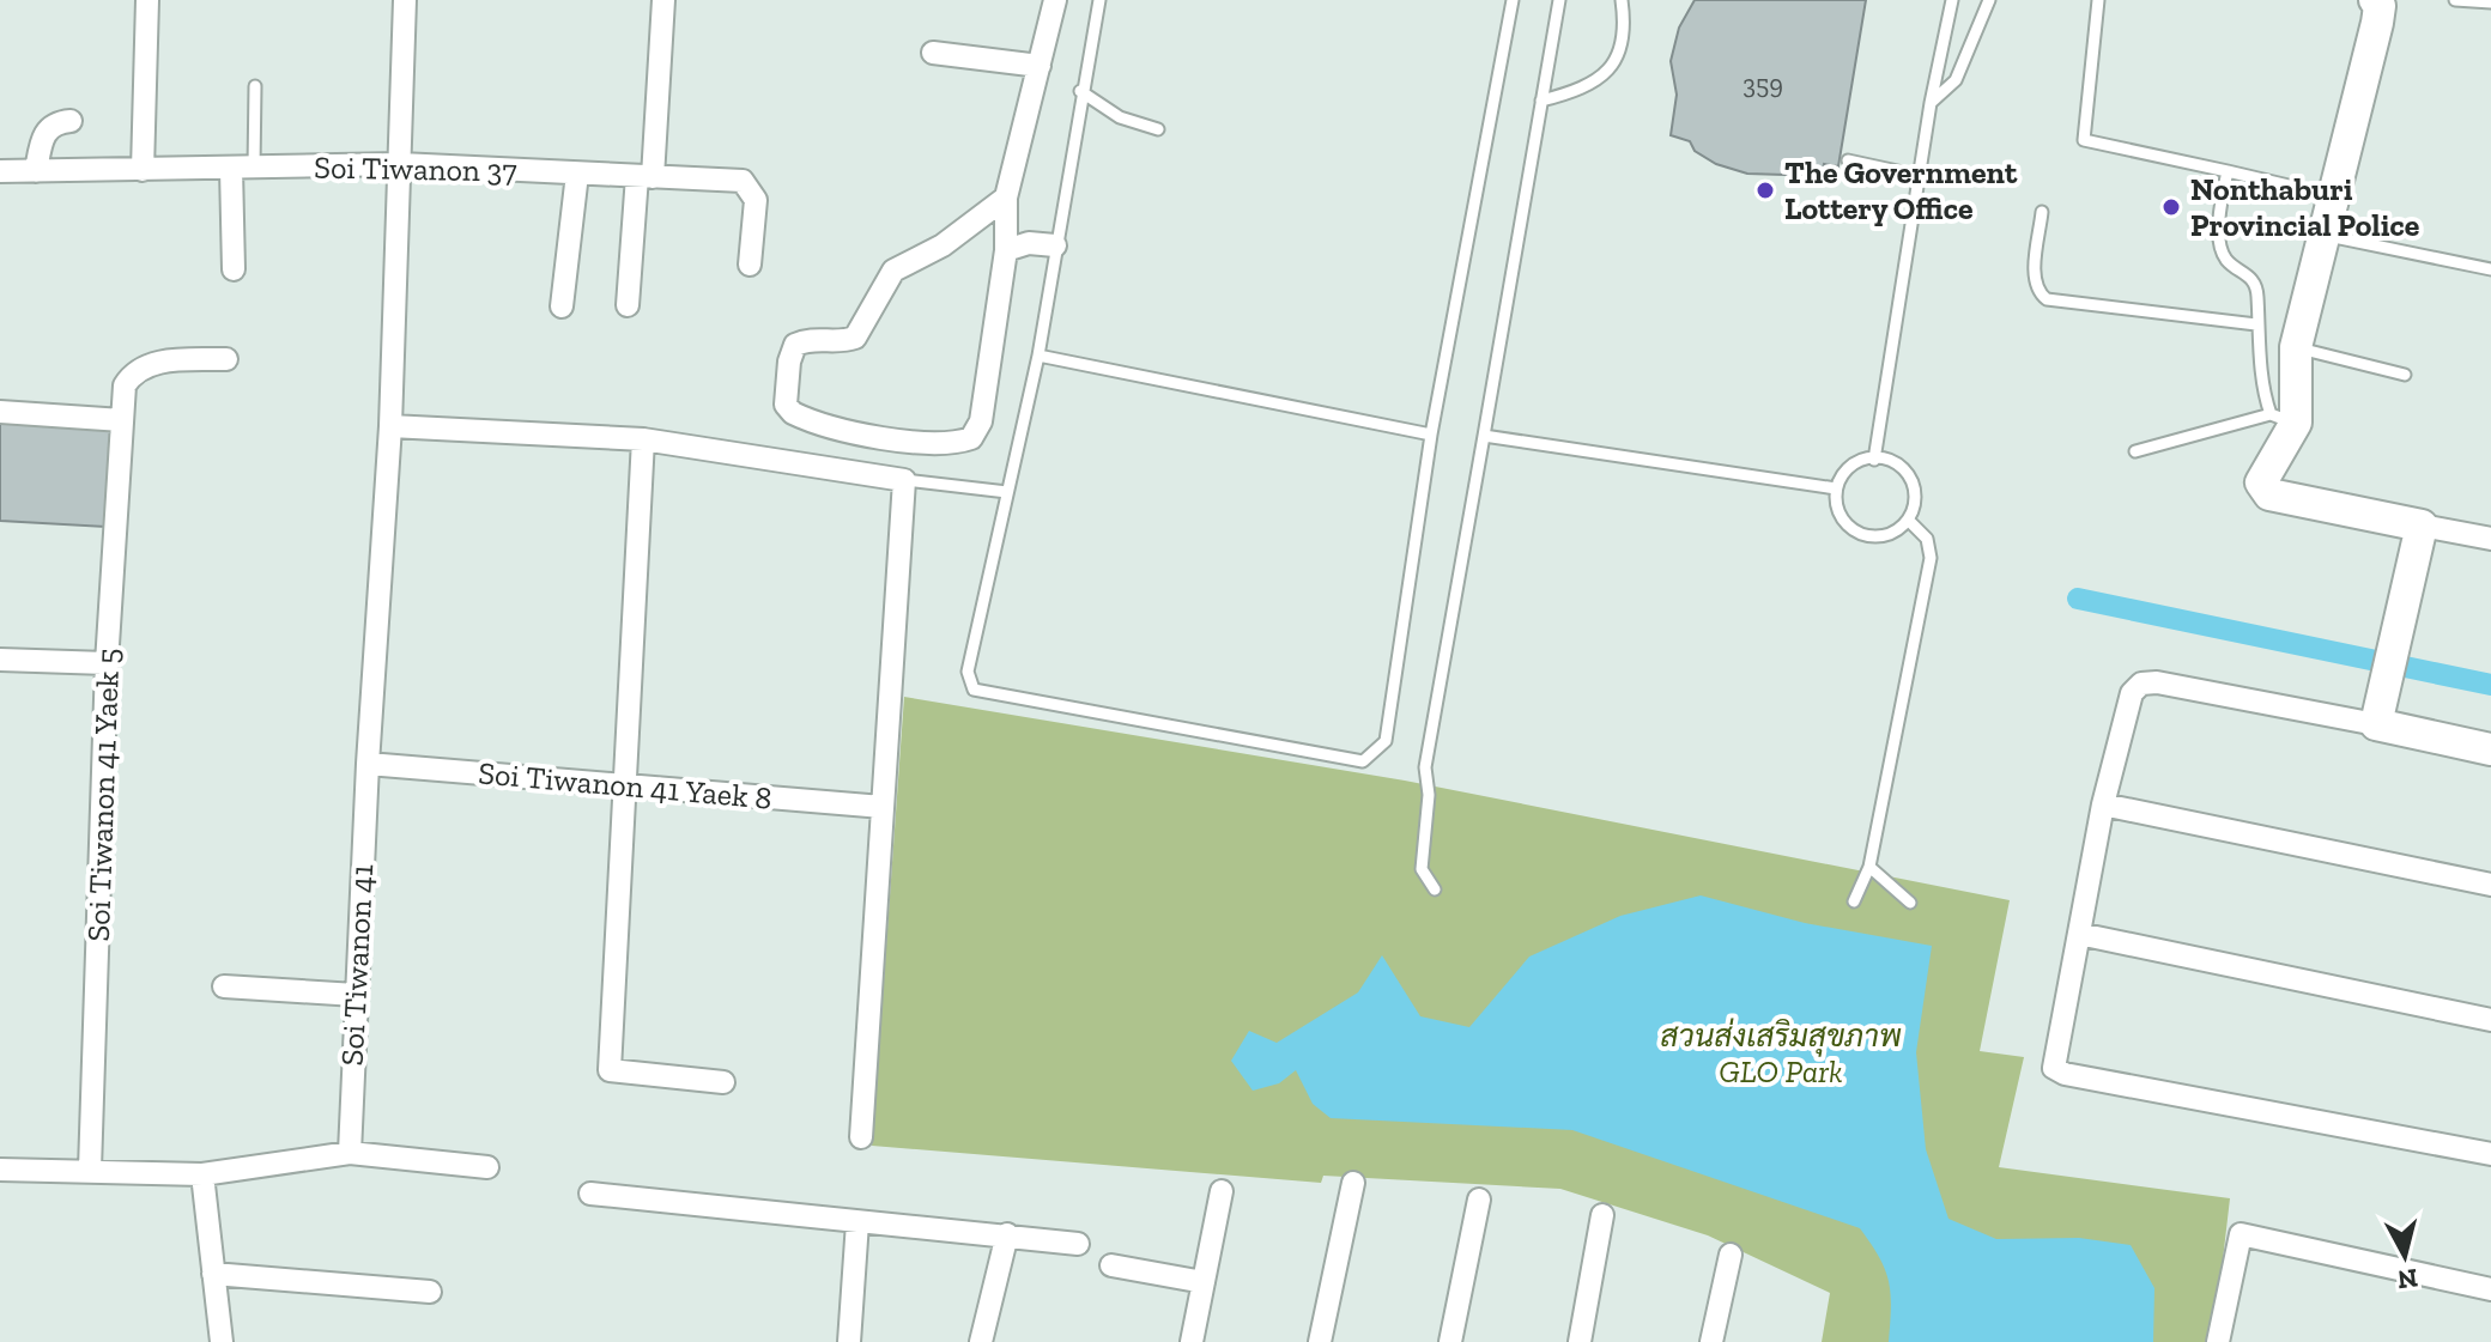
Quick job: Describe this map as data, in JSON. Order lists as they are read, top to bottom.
{
  "streets": {
    "street": [
      "Soi Tiwanon 37",
      "Soi Tiwanon 41 Yaek 8",
      "Soi Tiwanon 41 Yaek 5",
      "Soi Tiwanon 41"
    ]
  },
  "crossings": [
    ["Soi Tiwanon 37", "Soi Tiwanon 41"],
    ["Soi Tiwanon 41 Yaek 8", "Soi Tiwanon 41"]
  ],
  "parks": ["สวนส่งเสริมสุขภาพ GLO Park"],
  "places": ["The Government Lottery Office", "Nonthaburi Provincial Police"],
  "house_numbers": ["359"],
  "north": "bottom"
}
